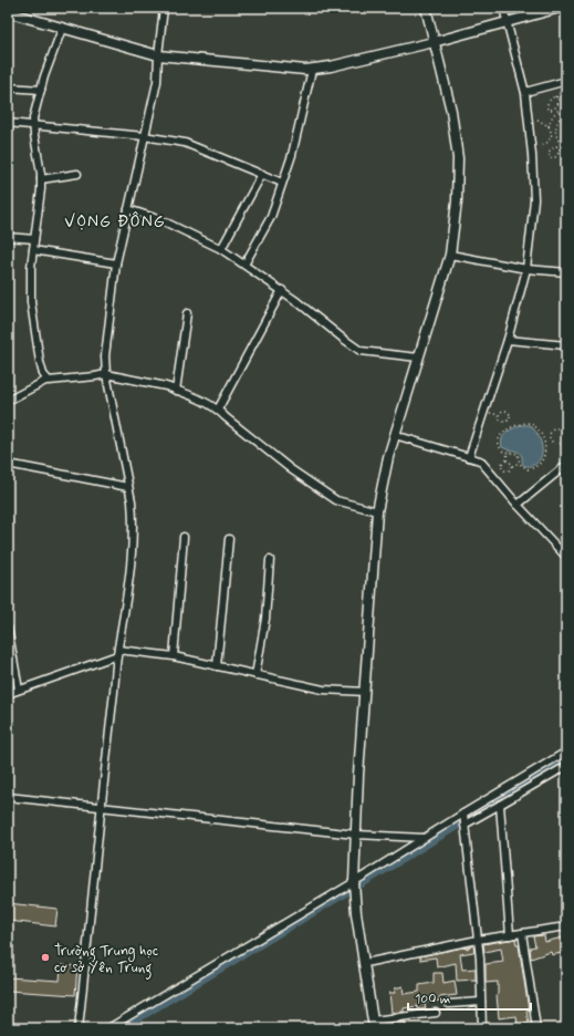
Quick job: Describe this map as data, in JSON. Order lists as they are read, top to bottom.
{
  "districts": ["VỌNG ĐÔNG"],
  "places": ["Trường Trung học cơ sở Yên Trung"],
  "scale_bar": "100 m"
}
